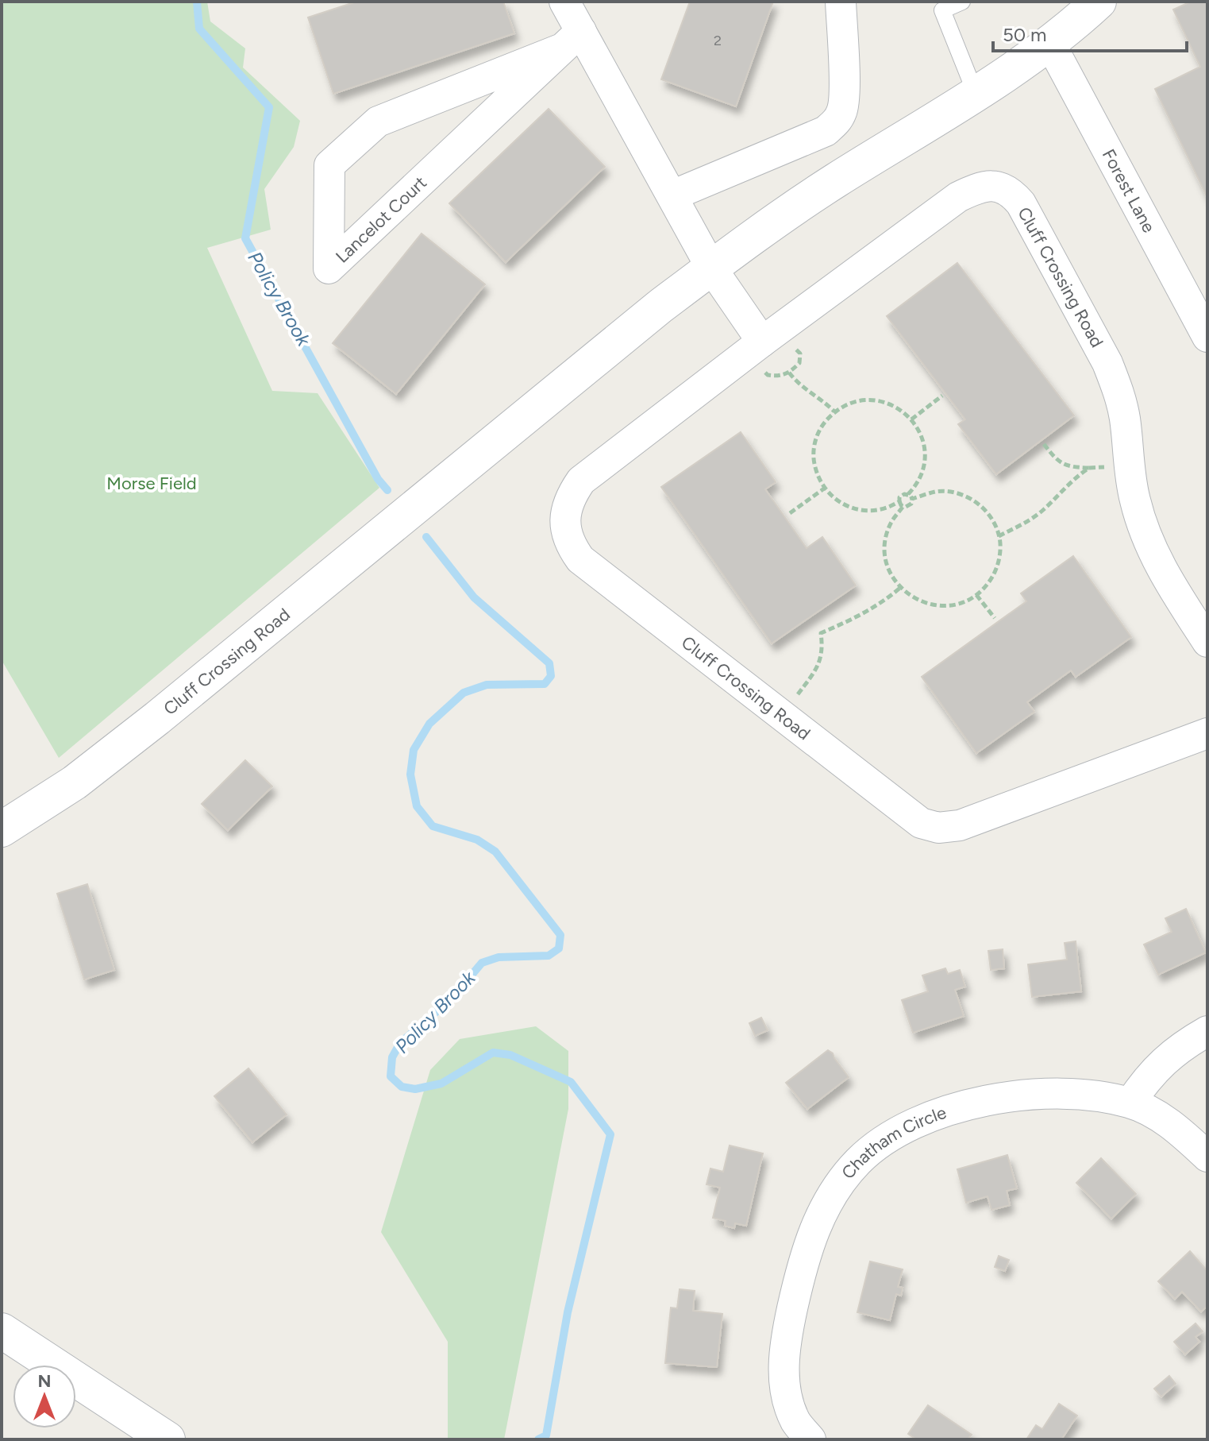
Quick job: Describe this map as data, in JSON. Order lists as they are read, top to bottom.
{
  "streets": {
    "street": [
      "Forest Lane",
      "Lancelot Court",
      "Cluff Crossing Road",
      "Chatham Circle"
    ]
  },
  "crossings": [
    ["Forest Lane", "Cluff Crossing Road"]
  ],
  "water": ["Policy Brook"],
  "parks": ["Morse Field"],
  "house_numbers": ["2"],
  "scale_bar": "50 m",
  "north": "top"
}
